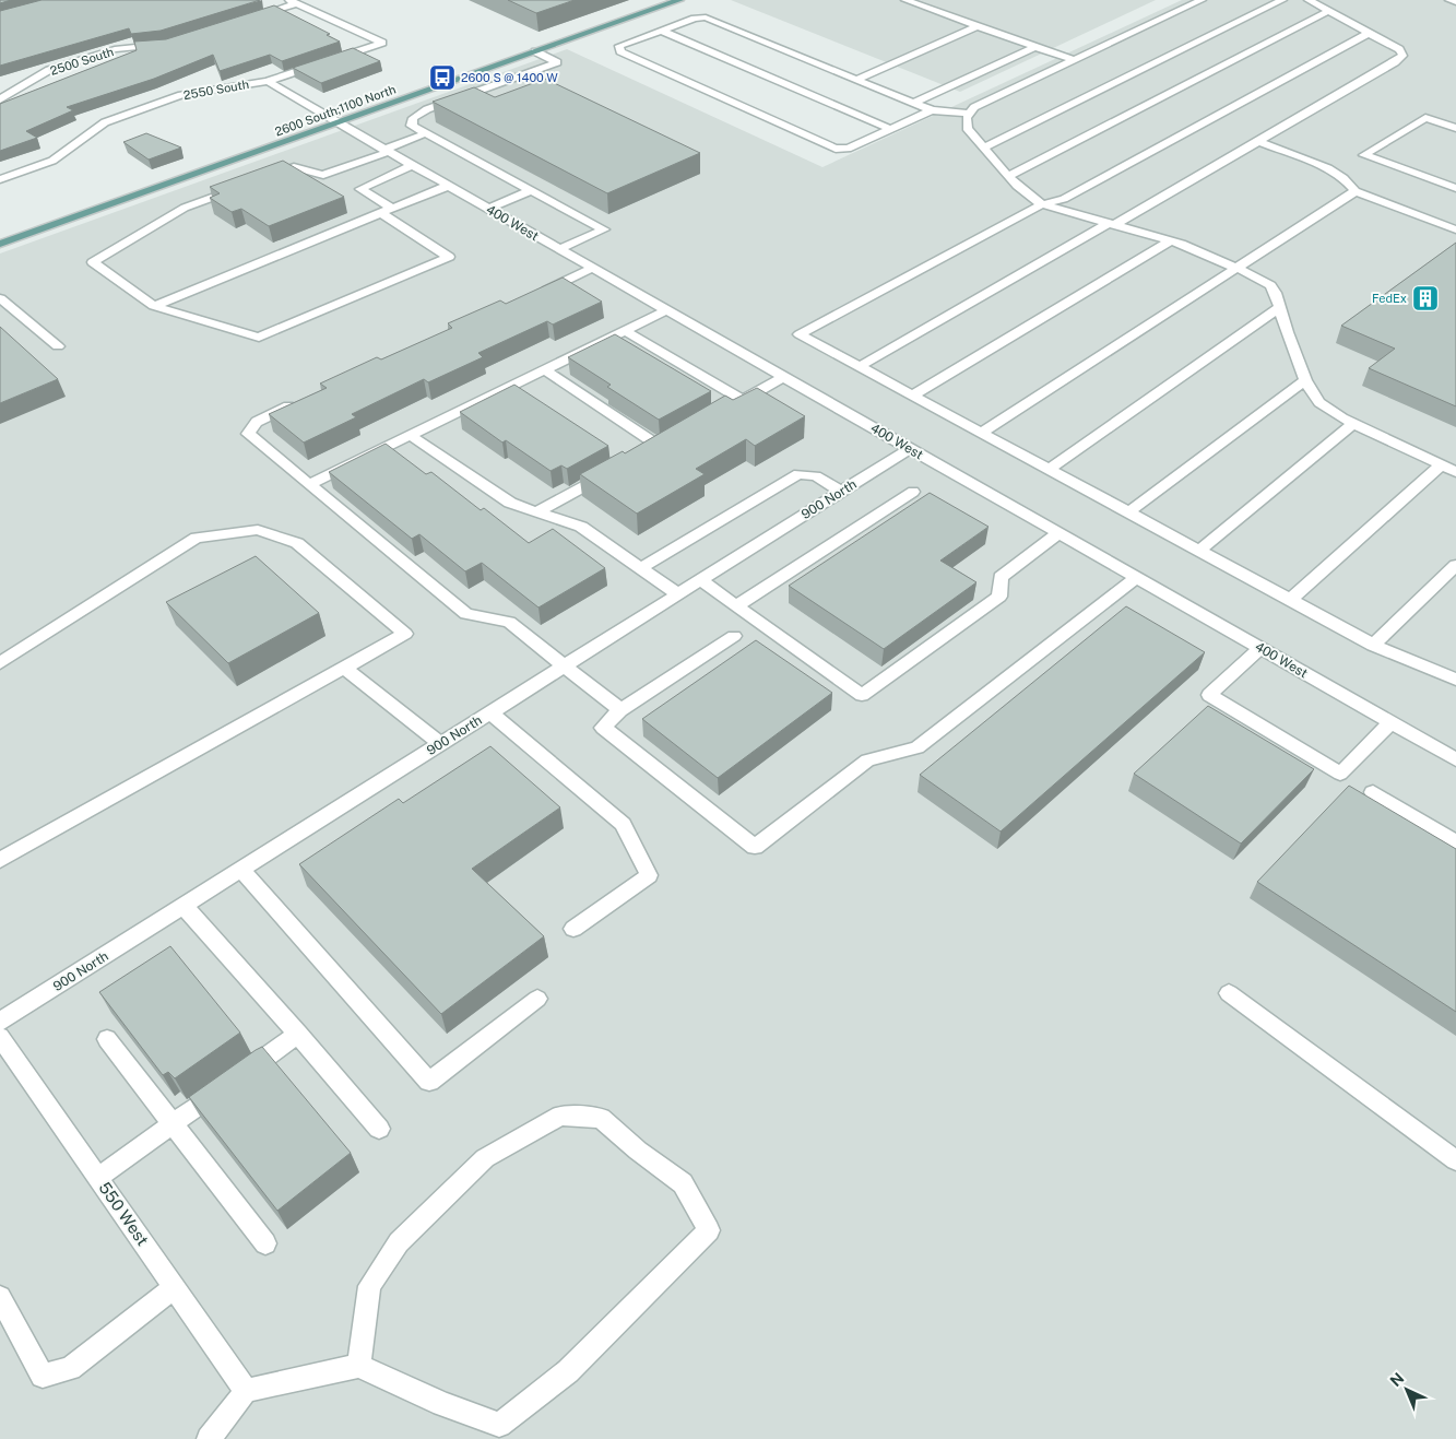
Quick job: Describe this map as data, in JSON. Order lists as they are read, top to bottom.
{
  "streets": {
    "main road": ["2600 South;1100 North"],
    "street": [
      "2500 South",
      "2550 South",
      "400 West",
      "900 North",
      "550 West"
    ]
  },
  "crossings": [
    ["2550 South", "400 West"],
    ["2600 South;1100 North", "400 West"],
    ["400 West", "900 North"]
  ],
  "places": {
    "bus stop": ["2600 S @ 1400 W"],
    "building": ["FedEx"]
  },
  "north": "top left"
}
